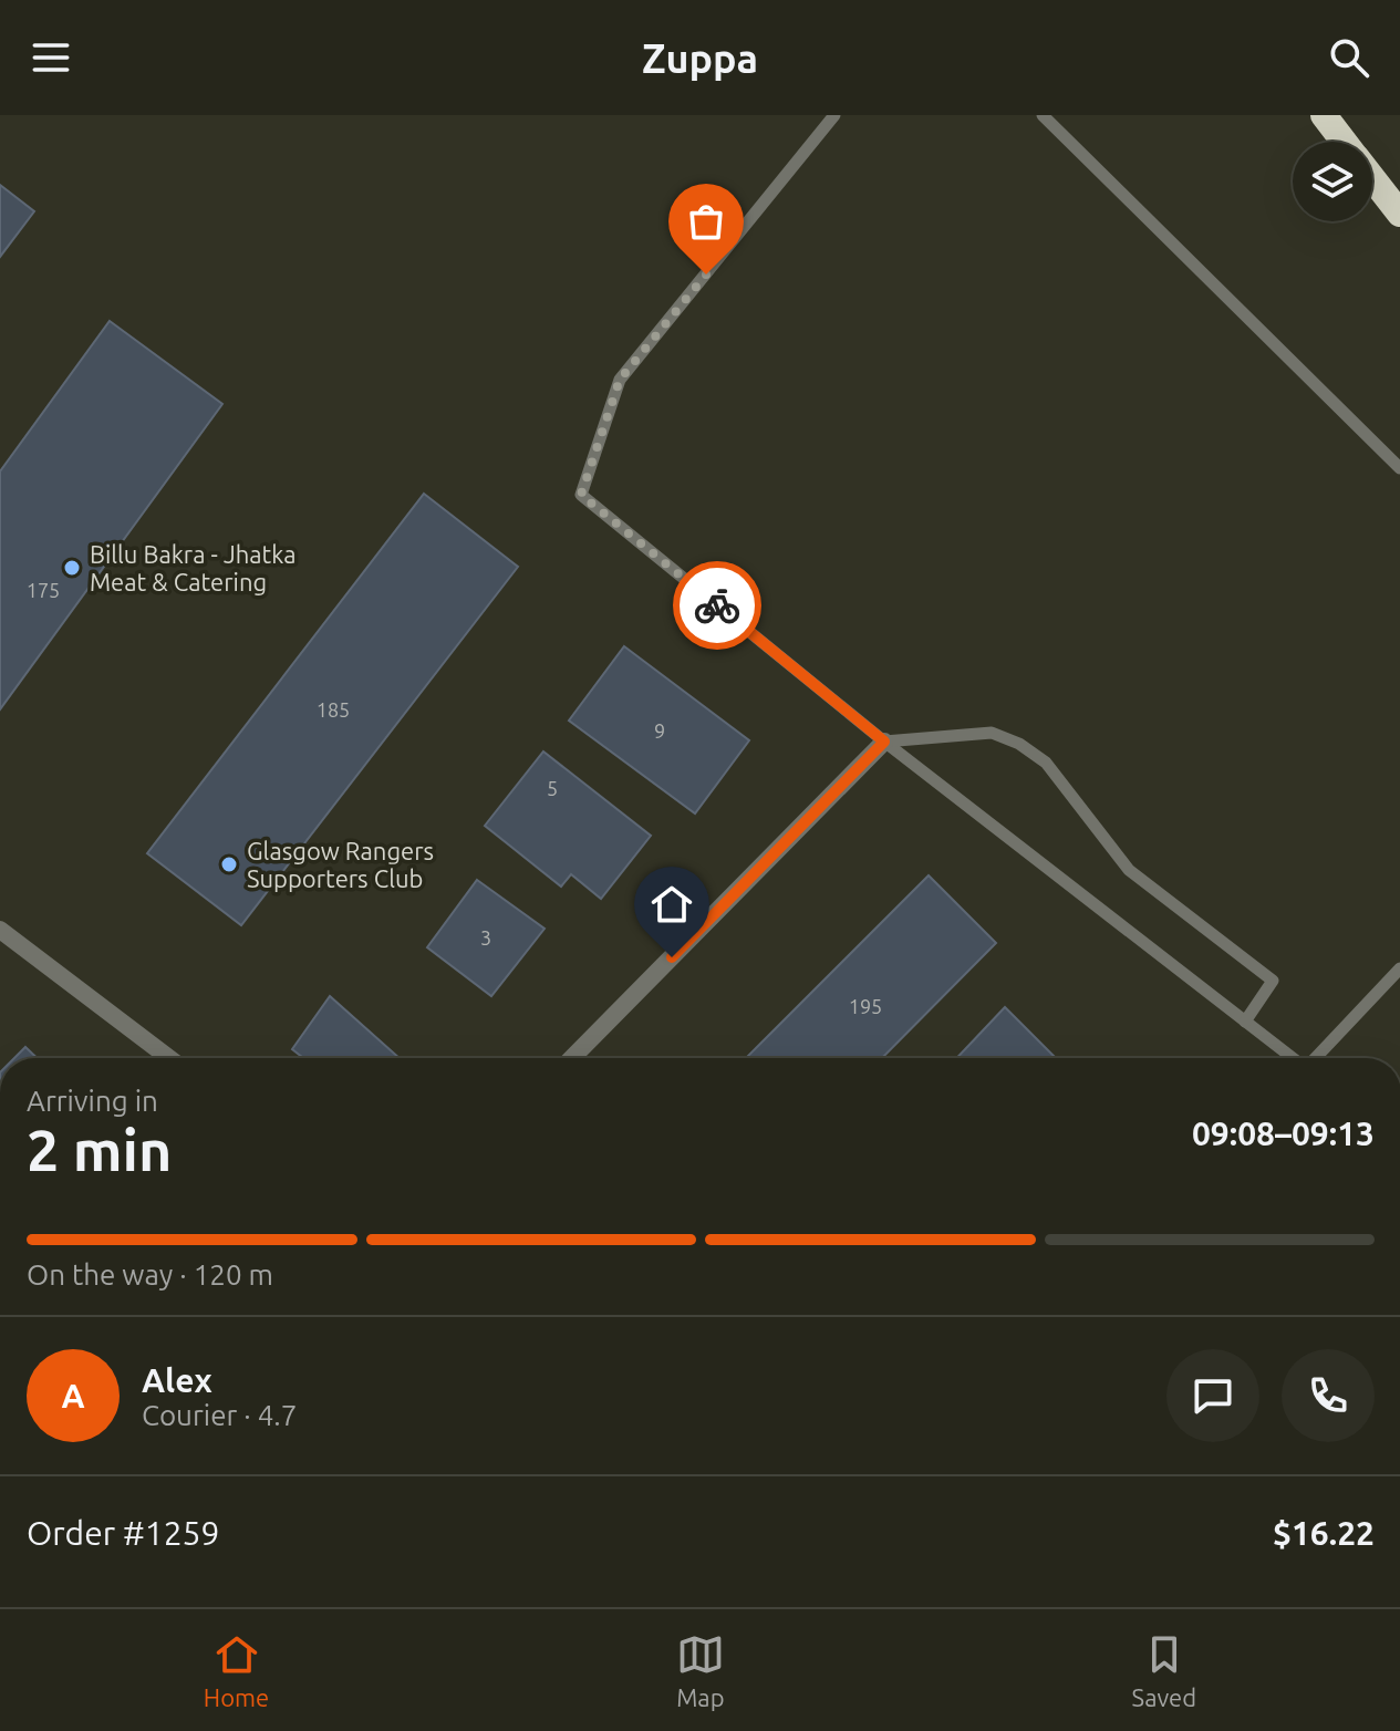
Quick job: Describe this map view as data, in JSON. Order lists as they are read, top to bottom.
{
  "places": ["Billu Bakra - Jhatka Meat & Catering", "Glasgow Rangers Supporters Club"],
  "house_numbers": [
    "175",
    "185",
    "9",
    "5",
    "3",
    "195"
  ],
  "page": {
    "header": "Zuppa",
    "heading": ["2 min", "Arriving in", "09:08–09:13"],
    "panel": [
      "Alex",
      "Courier · 4.7",
      "Order #1259",
      "$16.22"
    ],
    "bar": "On the way · 120 m",
    "round": "A",
    "tabs": ["Home", "Map", "Saved"]
  }
}
